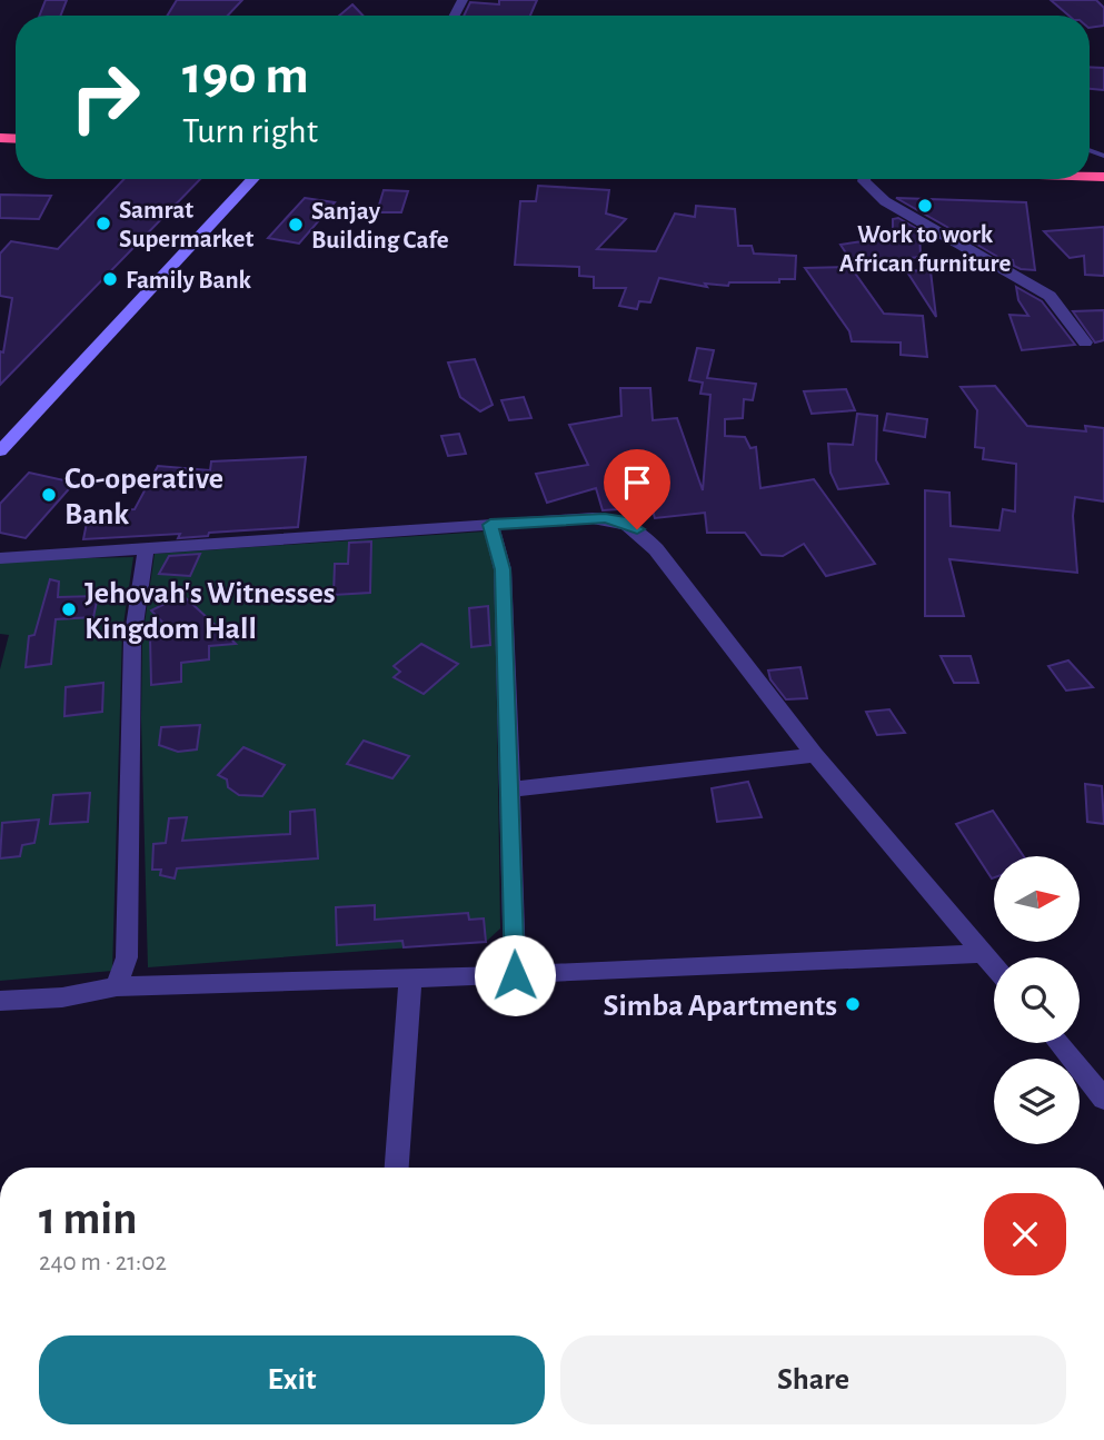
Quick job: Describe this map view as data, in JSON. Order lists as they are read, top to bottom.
{
  "places": [
    "Work to work African furniture",
    "Samrat Supermarket",
    "Sanjay Building Cafe",
    "Family Bank",
    "Co-operative Bank",
    "Jehovah's Witnesses Kingdom Hall",
    "Simba Apartments"
  ],
  "north": "right",
  "page": {
    "turn": ["190 m", "Turn right"],
    "heading": ["1 min", "240 m · 21:02"],
    "buttons": ["Exit", "Share"]
  }
}
